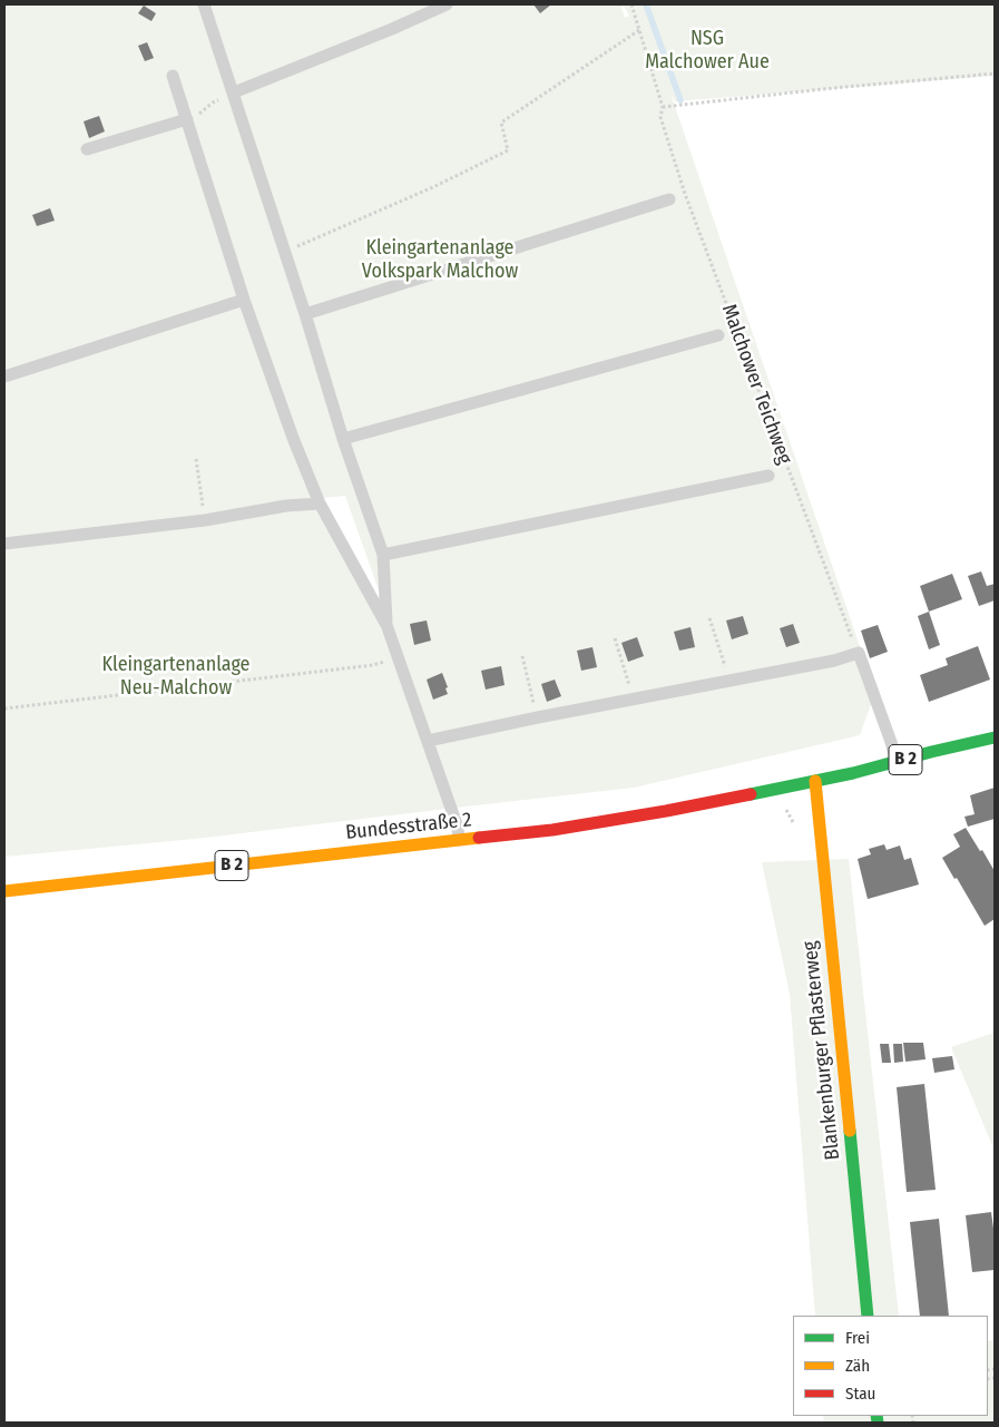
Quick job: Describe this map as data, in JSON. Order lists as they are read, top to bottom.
{
  "streets": {
    "main road": ["B 2", "Bundesstraße 2", "Blankenburger Pflasterweg"],
    "path": ["Malchower Teichweg"]
  },
  "crossings": [
    ["B 2", "Bundesstraße 2"],
    ["B 2", "Blankenburger Pflasterweg"],
    ["Bundesstraße 2", "Blankenburger Pflasterweg"]
  ],
  "parks": ["NSG Malchower Aue", "Kleingartenanlage Volkspark Malchow", "Kleingartenanlage Neu-Malchow"],
  "legend": ["Frei", "Zäh", "Stau"]
}
